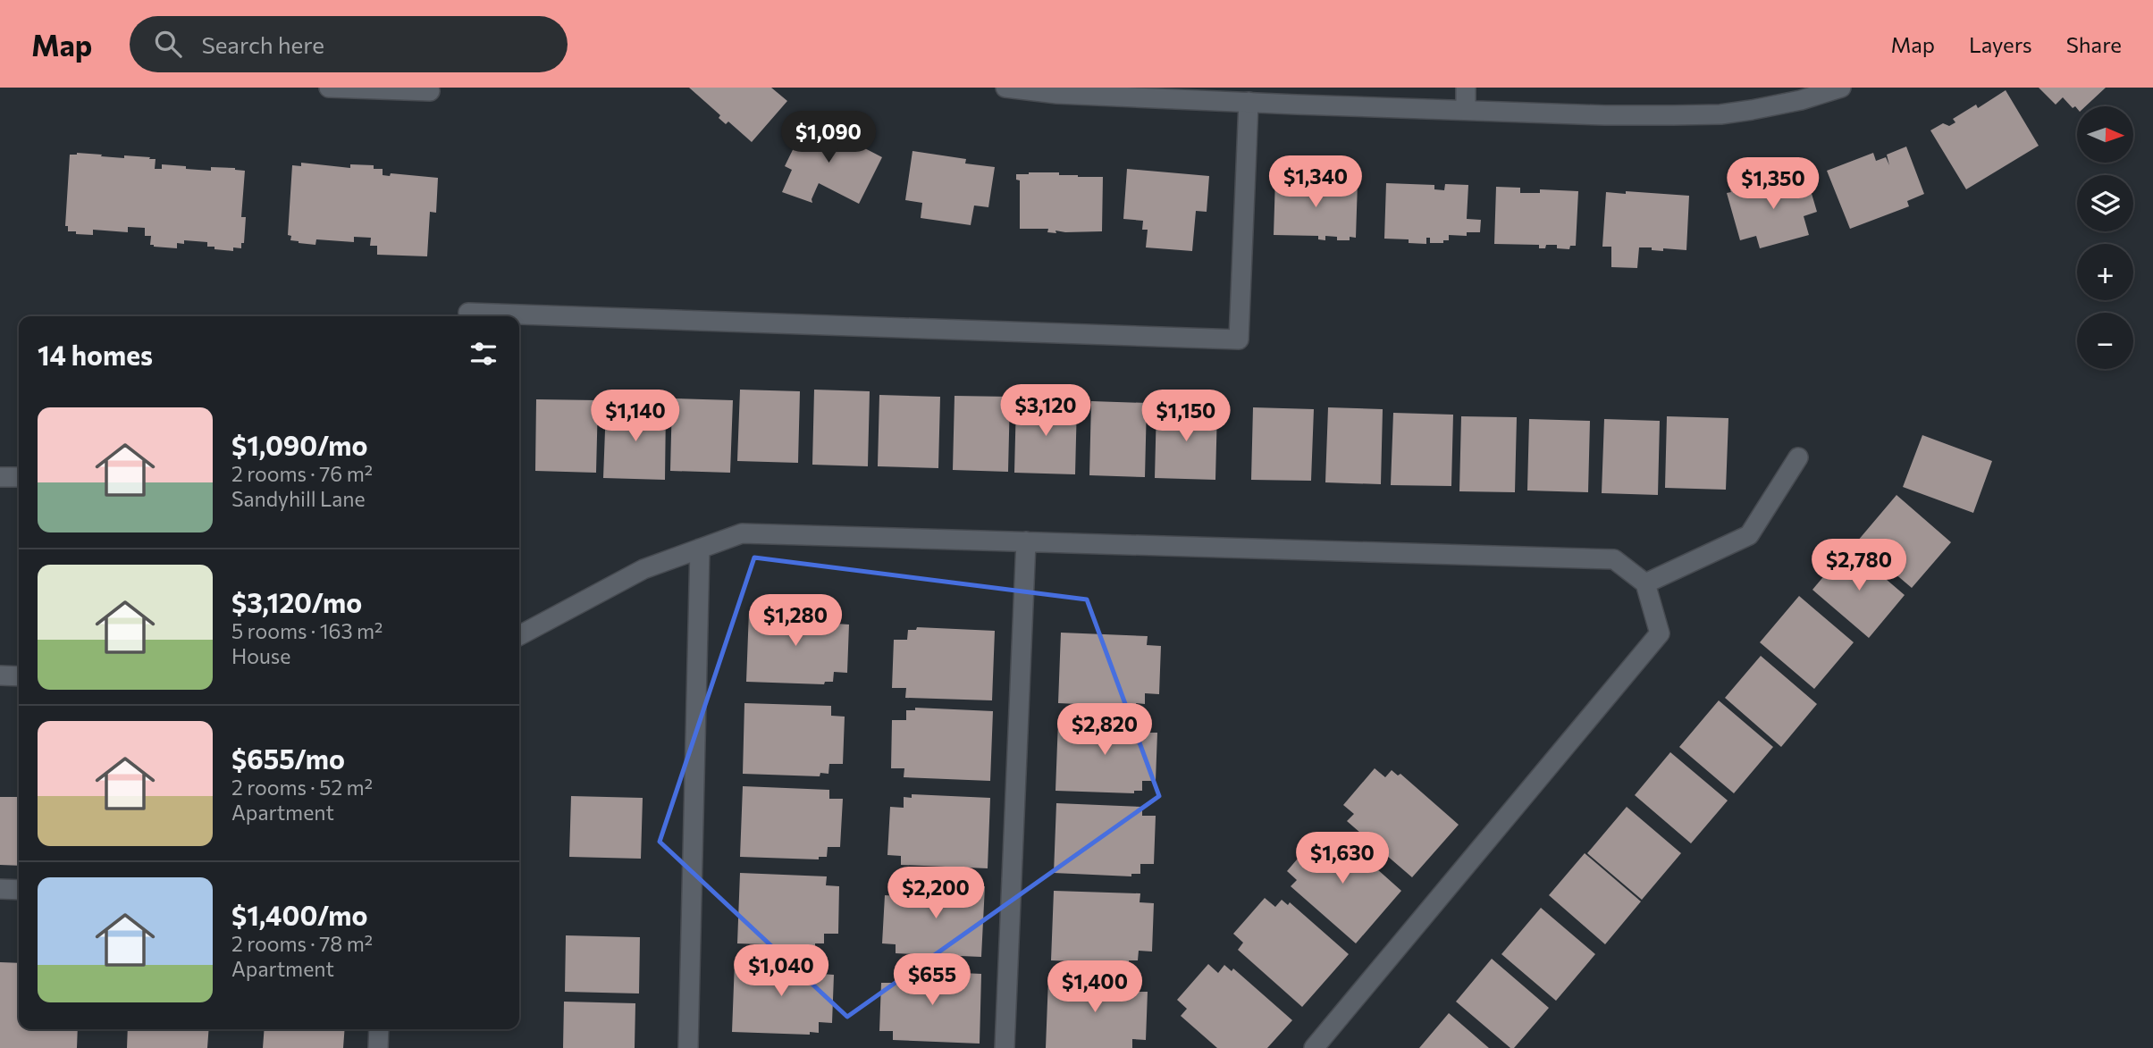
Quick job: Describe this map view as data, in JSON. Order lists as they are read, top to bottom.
{
  "north": "right",
  "page": {
    "header": "Map",
    "search": "Search here",
    "nav": ["Map", "Layers", "Share"],
    "map_buttons": ["+", "−"],
    "price": [
      "$1,090",
      "$1,340",
      "$1,350",
      "$3,120",
      "$1,140",
      "$1,150",
      "$2,780",
      "$1,280",
      "$2,820",
      "$1,630",
      "$2,200",
      "$1,040",
      "$655",
      "$1,400"
    ],
    "heading": "14 homes",
    "list": [
      {
        "name": "$1,090/mo",
        "note": "2 rooms · 76 m² · Sandyhill Lane"
      },
      {
        "name": "$3,120/mo",
        "note": "5 rooms · 163 m² · House"
      },
      {
        "name": "$655/mo",
        "note": "2 rooms · 52 m² · Apartment"
      },
      {
        "name": "$1,400/mo",
        "note": "2 rooms · 78 m² · Apartment"
      }
    ]
  }
}
